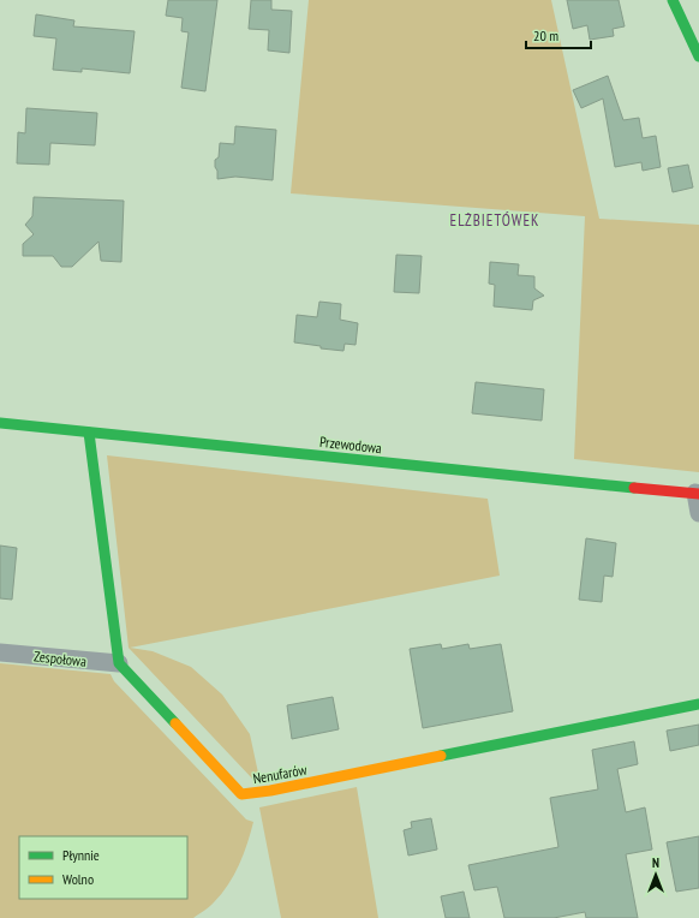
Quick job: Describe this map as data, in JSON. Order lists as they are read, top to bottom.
{
  "streets": {
    "street": ["Przewodowa", "Zespołowa", "Nenufarów"]
  },
  "crossings": [
    ["Zespołowa", "Nenufarów"]
  ],
  "districts": ["ELŻBIETÓWEK"],
  "legend": ["Płynnie", "Wolno"],
  "scale_bar": "20 m",
  "north": "top"
}
